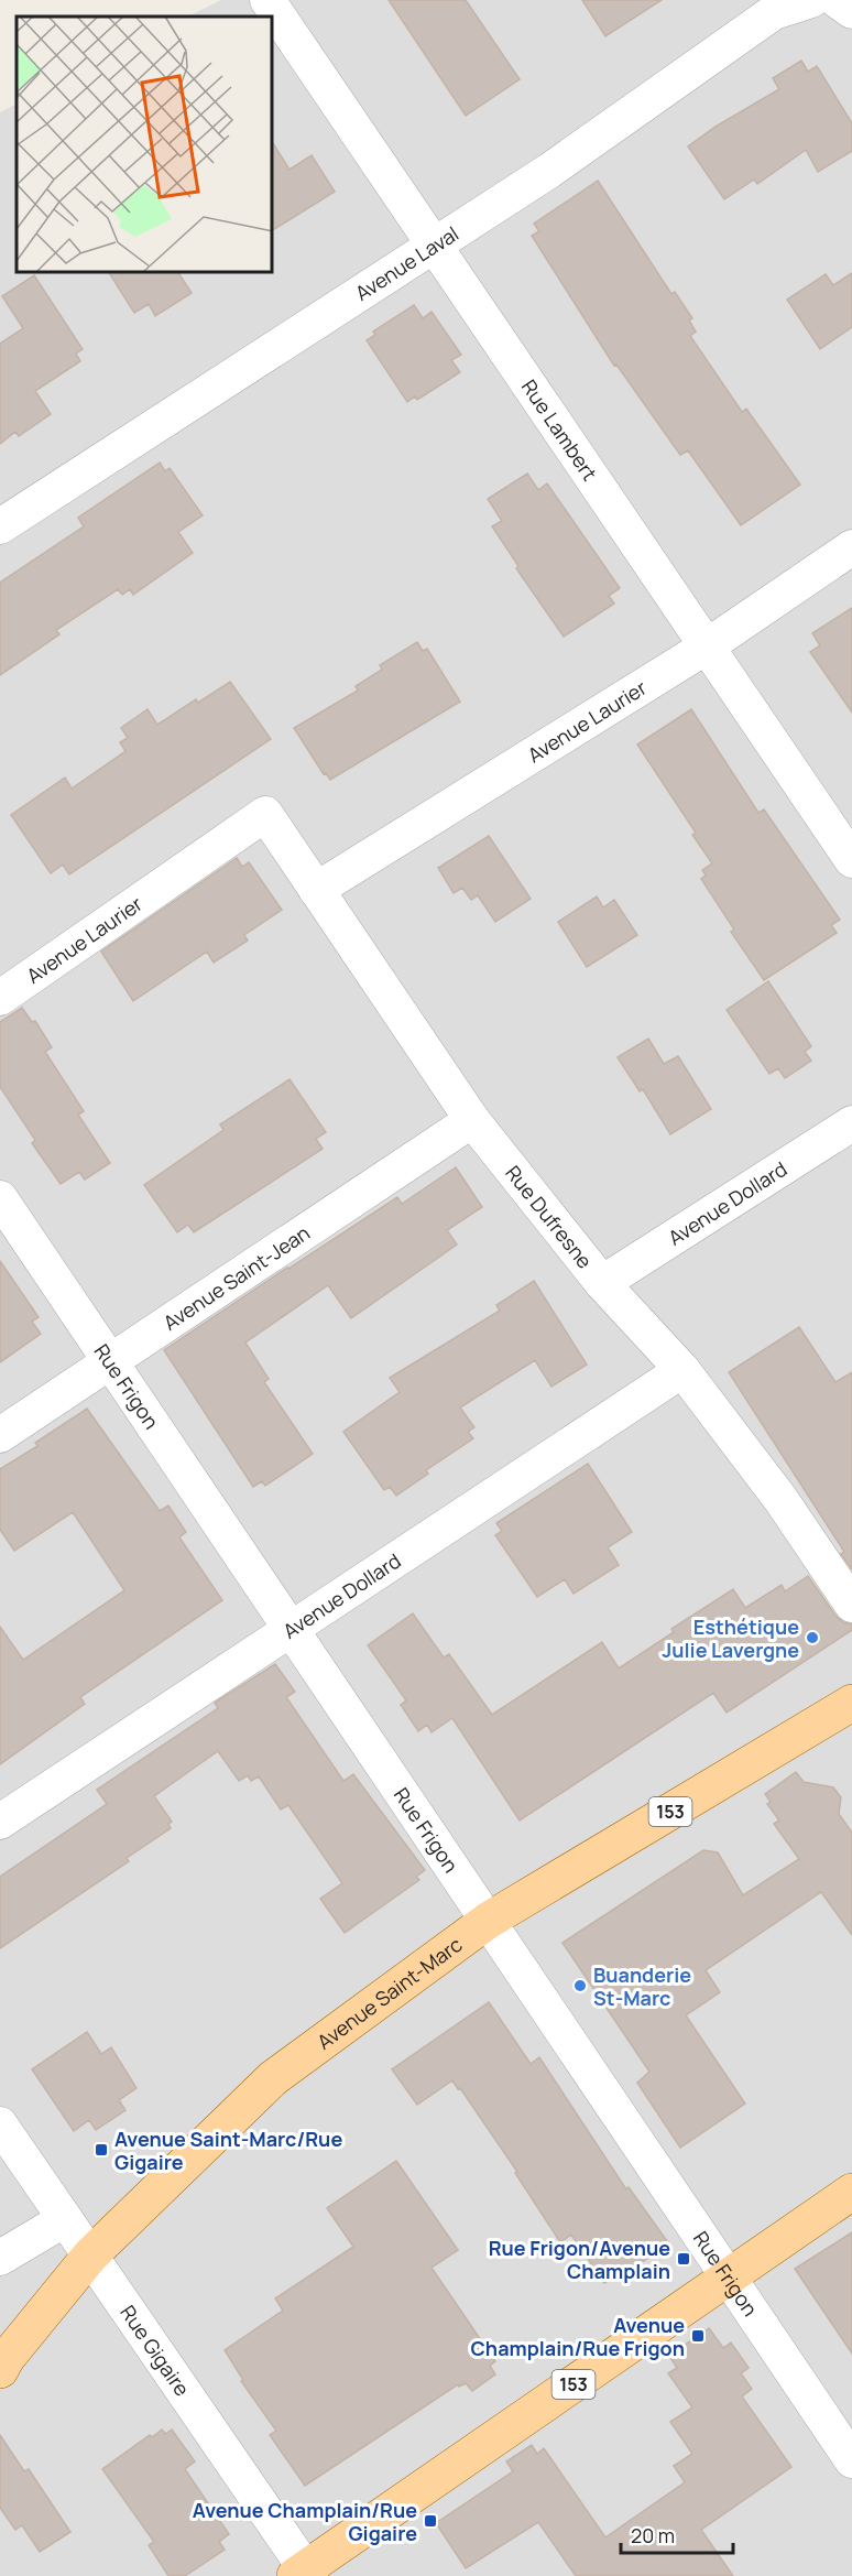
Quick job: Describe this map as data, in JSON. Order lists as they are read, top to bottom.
{
  "streets": {
    "main road": ["153", "Avenue Saint-Marc"],
    "street": [
      "Avenue Laval",
      "Rue Lambert",
      "Avenue Laurier",
      "Avenue Dollard",
      "Rue Dufresne",
      "Avenue Saint-Jean",
      "Rue Frigon",
      "Rue Gigaire"
    ]
  },
  "crossings": [
    ["Avenue Laval", "Rue Lambert"],
    ["Rue Lambert", "Avenue Laurier"],
    ["Avenue Laurier", "Rue Dufresne"],
    ["Avenue Dollard", "Rue Dufresne"],
    ["Avenue Dollard", "Rue Frigon"],
    ["Rue Dufresne", "Avenue Saint-Jean"],
    ["Avenue Saint-Jean", "Rue Frigon"],
    ["Rue Frigon", "153"],
    ["Rue Frigon", "Avenue Saint-Marc"],
    ["153", "Rue Gigaire"],
    ["Avenue Saint-Marc", "Rue Gigaire"]
  ],
  "places": {
    "other": ["Esthétique Julie Lavergne", "Buanderie St-Marc"],
    "transit": [
      "Avenue Saint-Marc/Rue Gigaire",
      "Rue Frigon/Avenue Champlain",
      "Avenue Champlain/Rue Frigon",
      "Avenue Champlain/Rue Gigaire"
    ]
  },
  "scale_bar": "20 m"
}
